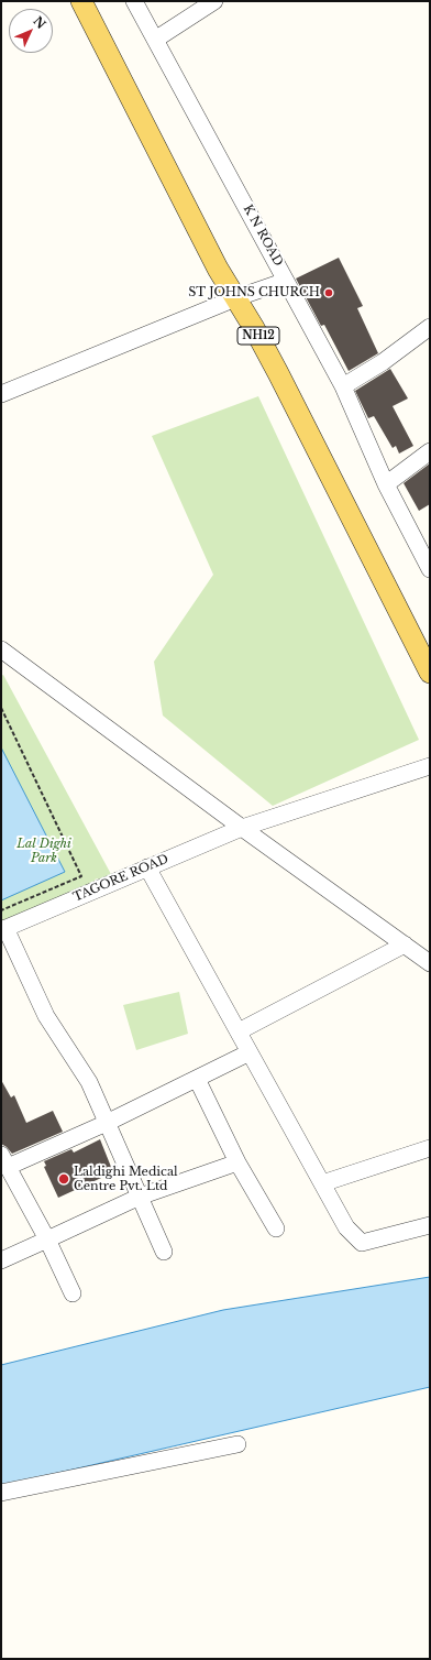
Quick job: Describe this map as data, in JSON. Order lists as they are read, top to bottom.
{
  "streets": {
    "main road": ["NH12"],
    "street": ["K N ROAD", "TAGORE ROAD"]
  },
  "parks": ["Lal Dighi Park"],
  "places": ["ST JOHNS CHURCH", "Laldighi Medical Centre Pvt. Ltd"],
  "north": "top right"
}
